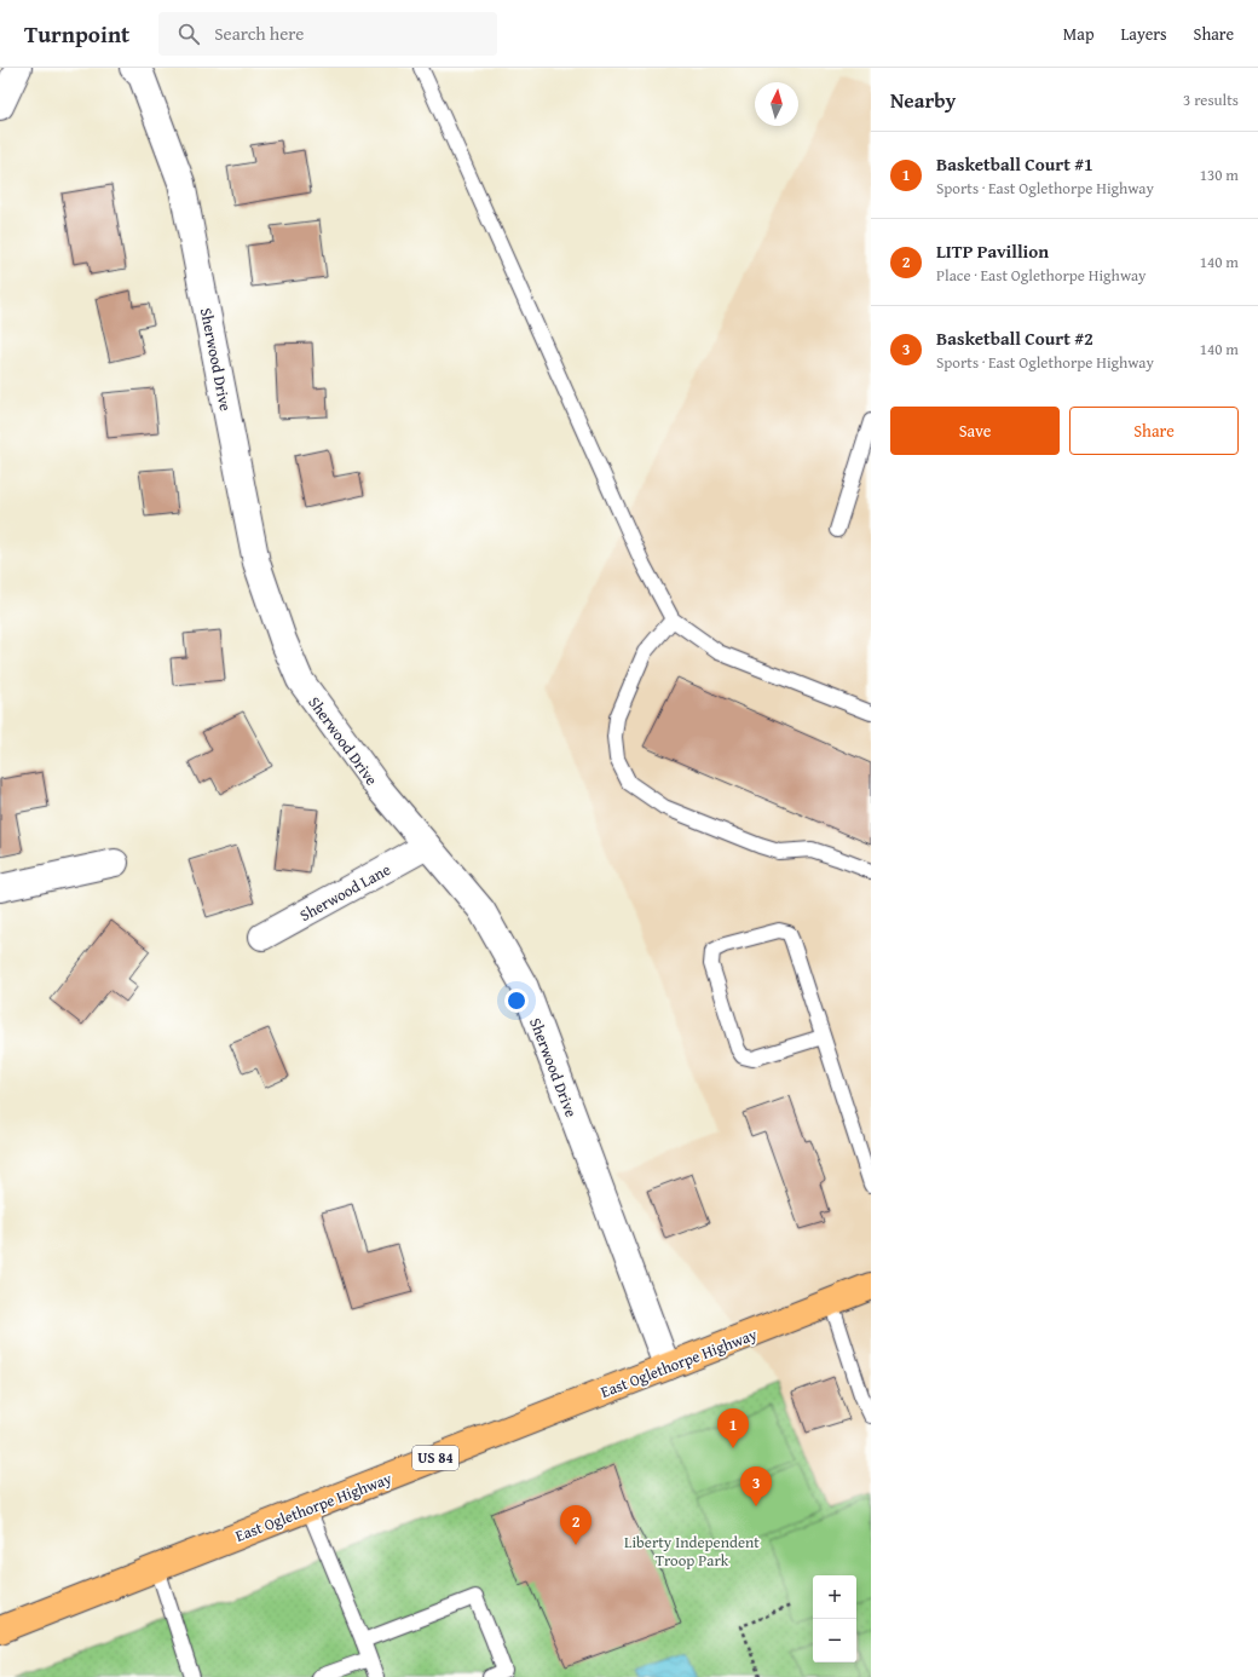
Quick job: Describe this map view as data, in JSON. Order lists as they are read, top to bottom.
{
  "streets": {
    "highway": ["East Oglethorpe Highway", "US 84"],
    "street": ["Sherwood Drive", "Sherwood Lane"]
  },
  "crossings": [
    ["Sherwood Drive", "Sherwood Lane"],
    ["Sherwood Drive", "East Oglethorpe Highway"]
  ],
  "parks": ["Liberty Independent Troop Park"],
  "north": "top",
  "page": {
    "header": "Turnpoint",
    "search": "Search here",
    "nav": ["Map", "Layers", "Share"],
    "heading": ["Nearby", "3 results"],
    "list": [
      {
        "mark": "1",
        "name": "Basketball Court #1",
        "note": "Sports · East Oglethorpe Highway",
        "value": "130 m"
      },
      {
        "mark": "2",
        "name": "LITP Pavillion",
        "note": "Place · East Oglethorpe Highway",
        "value": "140 m"
      },
      {
        "mark": "3",
        "name": "Basketball Court #2",
        "note": "Sports · East Oglethorpe Highway",
        "value": "140 m"
      }
    ],
    "buttons": ["Save", "Share"],
    "pins": ["1", "3", "2"],
    "map_buttons": ["+", "−"]
  }
}
